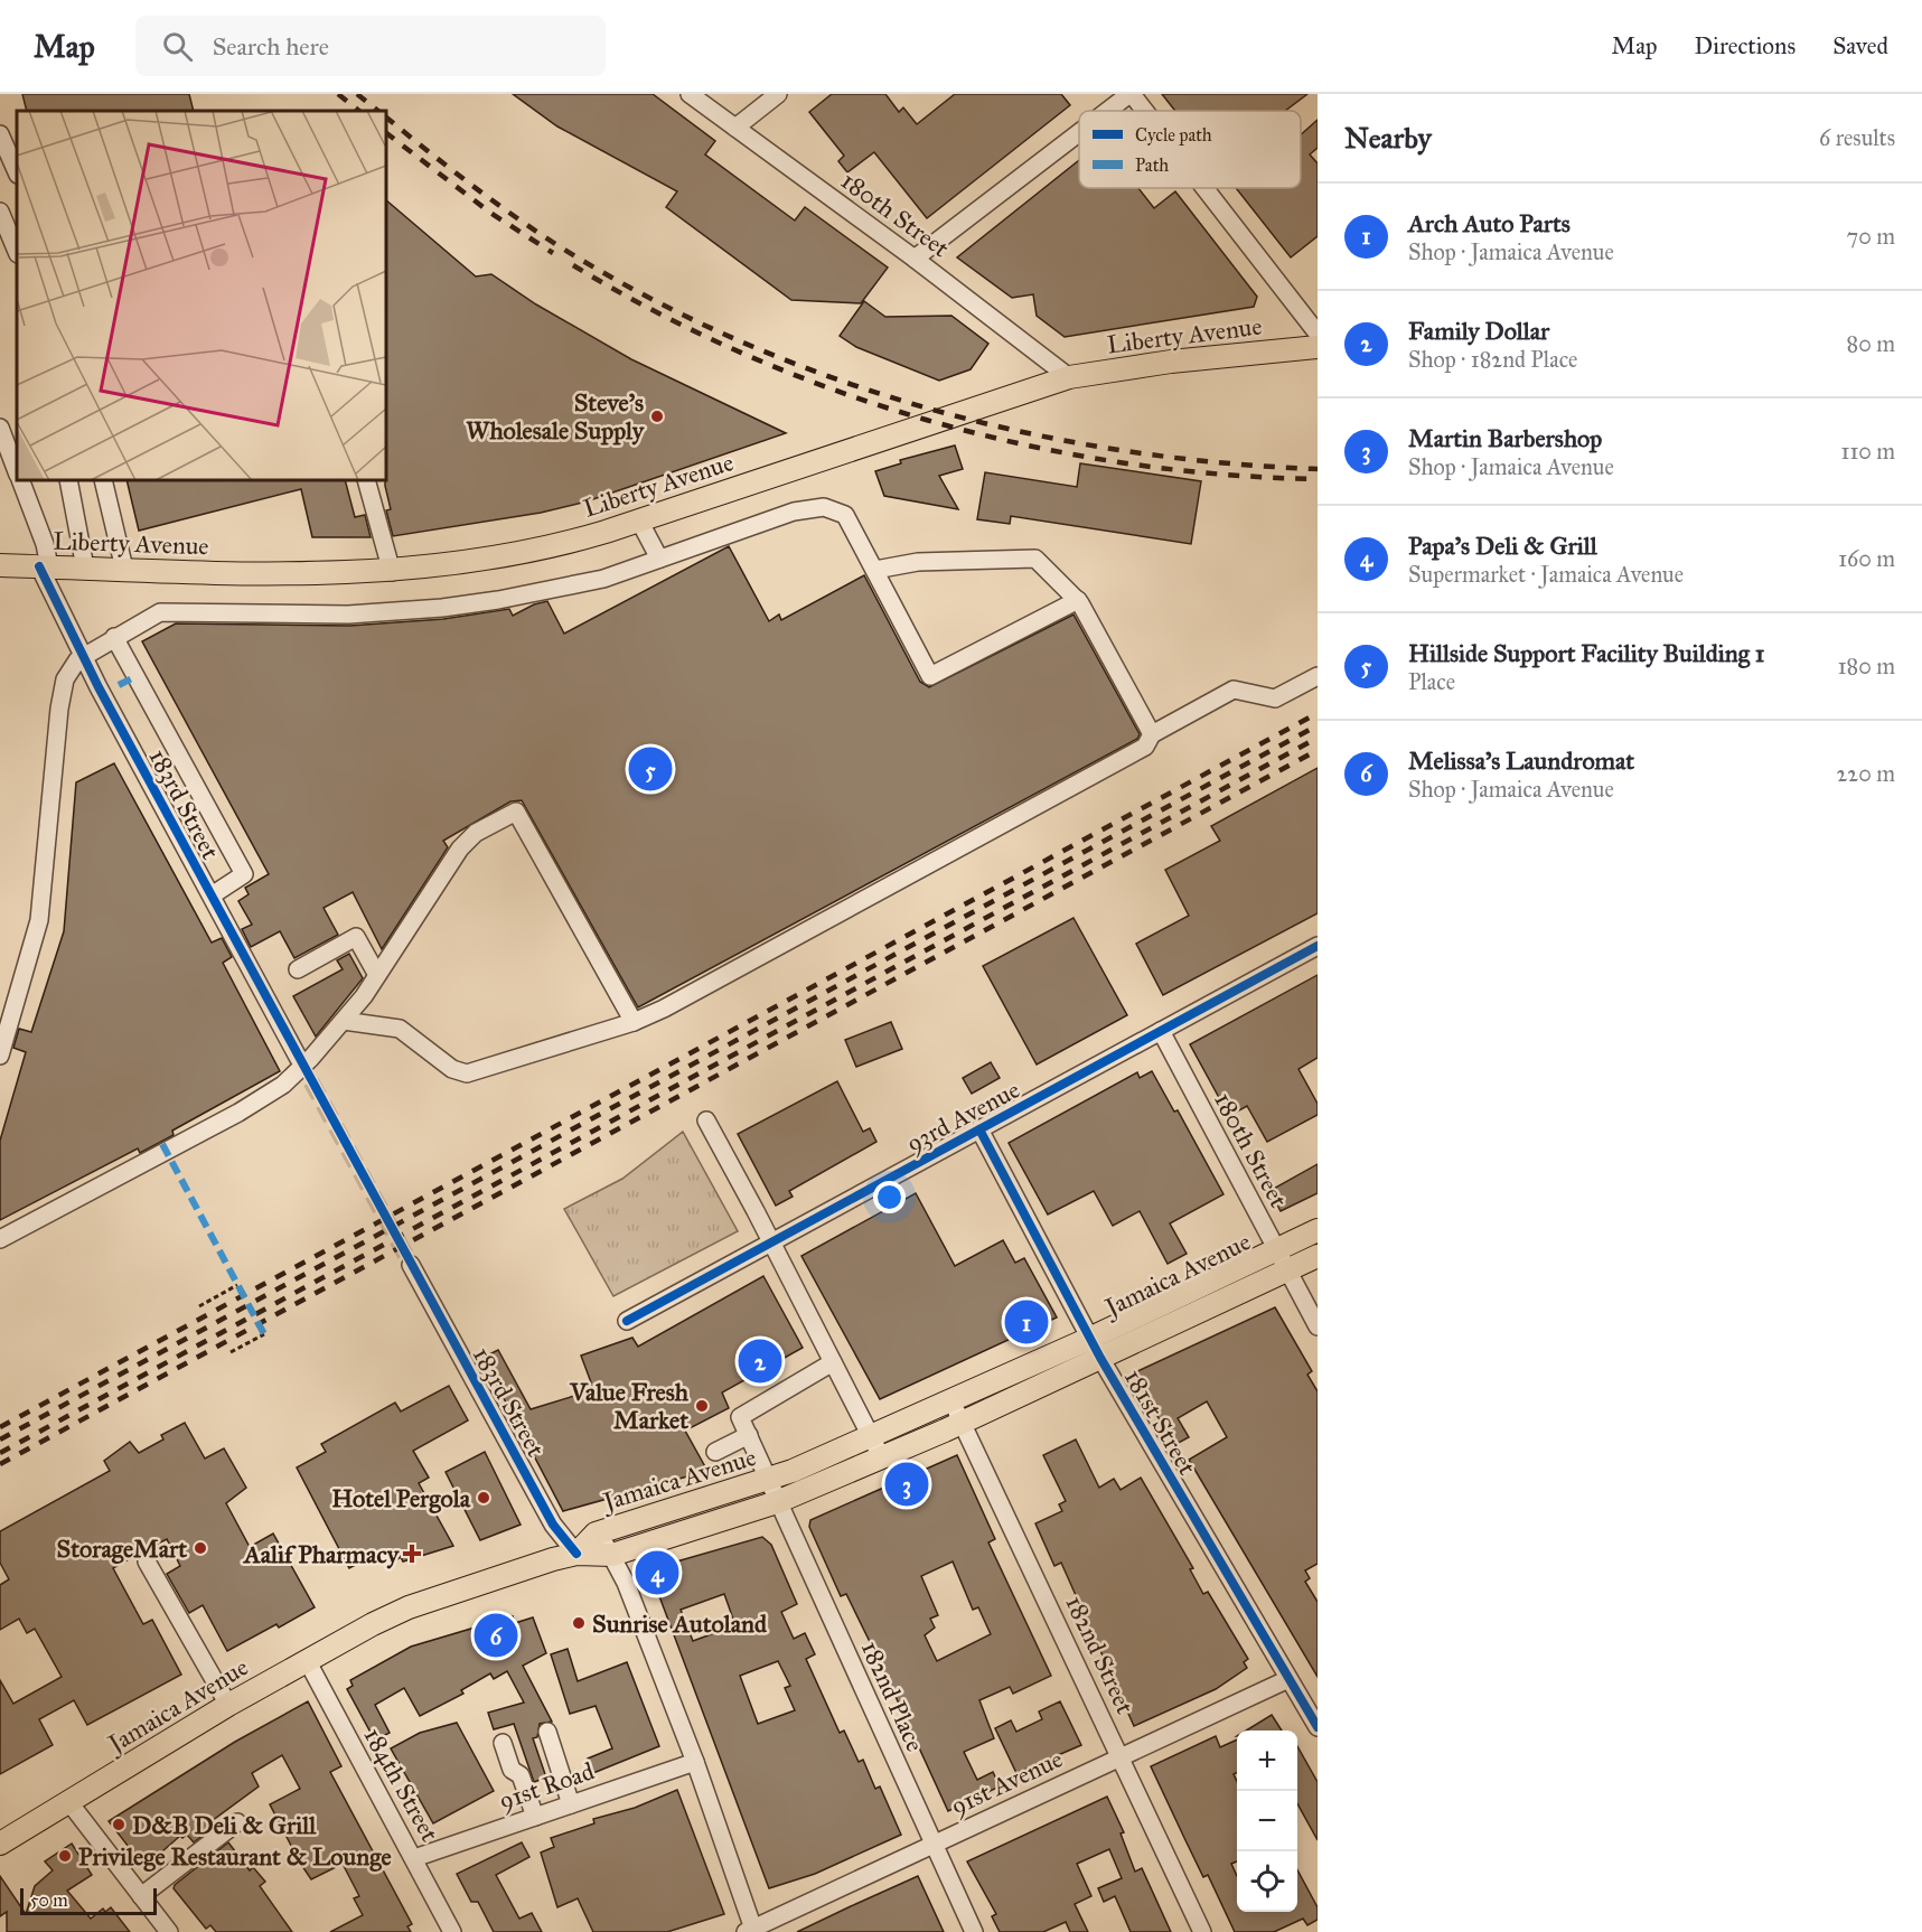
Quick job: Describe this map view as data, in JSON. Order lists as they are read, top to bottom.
{
  "streets": {
    "main road": ["Liberty Avenue", "Jamaica Avenue"],
    "street": [
      "180th Street",
      "183rd Street",
      "93rd Avenue",
      "181st Street",
      "182nd Street",
      "182nd Place",
      "91st Avenue",
      "184th Street",
      "91st Road"
    ]
  },
  "crossings": [
    ["180th Street", "Liberty Avenue"],
    ["180th Street", "93rd Avenue"],
    ["180th Street", "Jamaica Avenue"],
    ["Liberty Avenue", "183rd Street"],
    ["183rd Street", "Jamaica Avenue"],
    ["93rd Avenue", "181st Street"],
    ["Jamaica Avenue", "181st Street"],
    ["Jamaica Avenue", "182nd Street"],
    ["Jamaica Avenue", "182nd Place"],
    ["Jamaica Avenue", "184th Street"],
    ["181st Street", "91st Avenue"],
    ["182nd Street", "91st Avenue"],
    ["182nd Place", "91st Avenue"],
    ["184th Street", "91st Road"]
  ],
  "places": {
    "other": [
      "Steve's Wholesale Supply",
      "Value Fresh Market",
      "Hotel Pergola",
      "StorageMart",
      "Sunrise Autoland",
      "D&B Deli & Grill",
      "Privilege Restaurant & Lounge"
    ],
    "health": ["Aalif Pharmacy"]
  },
  "legend": ["Cycle path", "Path"],
  "scale_bar": "50 m",
  "page": {
    "header": "Map",
    "search": "Search here",
    "nav": ["Map", "Directions", "Saved"],
    "heading": ["Nearby", "6 results"],
    "list": [
      {
        "mark": "1",
        "name": "Arch Auto Parts",
        "note": "Shop · Jamaica Avenue",
        "value": "70 m"
      },
      {
        "mark": "2",
        "name": "Family Dollar",
        "note": "Shop · 182nd Place",
        "value": "80 m"
      },
      {
        "mark": "3",
        "name": "Martin Barbershop",
        "note": "Shop · Jamaica Avenue",
        "value": "110 m"
      },
      {
        "mark": "4",
        "name": "Papa's Deli & Grill",
        "note": "Supermarket · Jamaica Avenue",
        "value": "160 m"
      },
      {
        "mark": "5",
        "name": "Hillside Support Facility Building 1",
        "note": "Place",
        "value": "180 m"
      },
      {
        "mark": "6",
        "name": "Melissa's Laundromat",
        "note": "Shop · Jamaica Avenue",
        "value": "220 m"
      }
    ],
    "pins": [
      "5",
      "1",
      "2",
      "3",
      "4",
      "6"
    ],
    "map_buttons": ["+", "−"],
    "scale": "50 m"
  }
}
